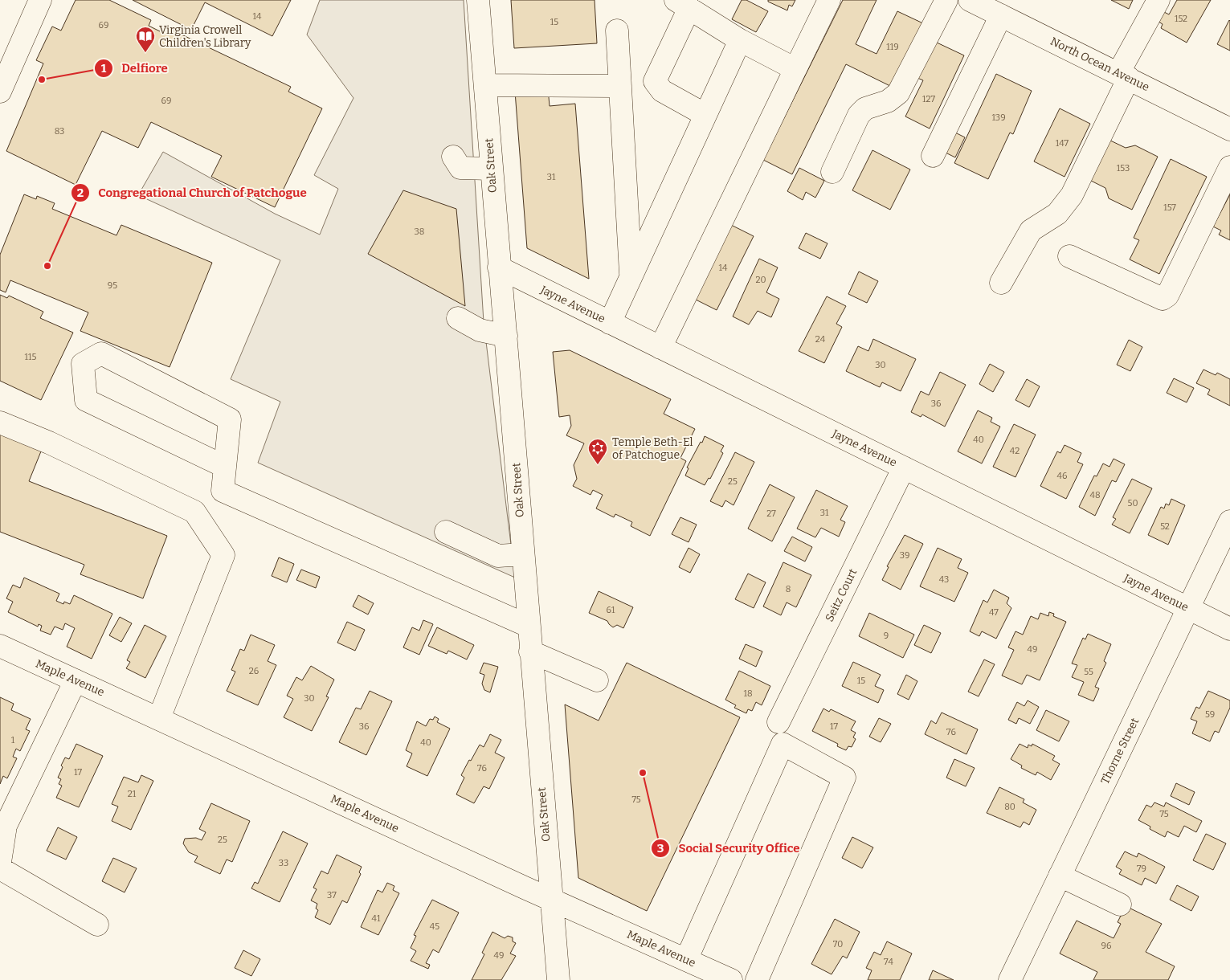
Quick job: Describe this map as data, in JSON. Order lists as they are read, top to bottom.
{
  "streets": {
    "street": [
      "North Ocean Avenue",
      "Oak Street",
      "Jayne Avenue",
      "Seitz Court",
      "Maple Avenue",
      "Thorne Street"
    ]
  },
  "crossings": [
    ["Oak Street", "Jayne Avenue"],
    ["Oak Street", "Maple Avenue"],
    ["Jayne Avenue", "Seitz Court"],
    ["Jayne Avenue", "Thorne Street"]
  ],
  "places": {
    "library": ["Virginia Crowell Children's Library"],
    "other": ["Delfiore", "Congregational Church of Patchogue", "Social Security Office"],
    "synagogue": ["Temple Beth-El of Patchogue"]
  },
  "house_numbers": [
    "14",
    "152",
    "15",
    "69",
    "119",
    "127",
    "69",
    "139",
    "83",
    "147",
    "153",
    "31",
    "157",
    "38",
    "14",
    "20",
    "95",
    "24",
    "115",
    "30",
    "36",
    "40",
    "42",
    "46",
    "25",
    "48",
    "50",
    "31",
    "27",
    "52",
    "39",
    "43",
    "8",
    "61",
    "47",
    "9",
    "49",
    "26",
    "55",
    "15",
    "18",
    "30",
    "59",
    "36",
    "17",
    "76",
    "1",
    "40",
    "76",
    "17",
    "21",
    "75",
    "80",
    "75",
    "25",
    "33",
    "79",
    "37",
    "41",
    "45",
    "70",
    "96",
    "49",
    "74"
  ]
}
